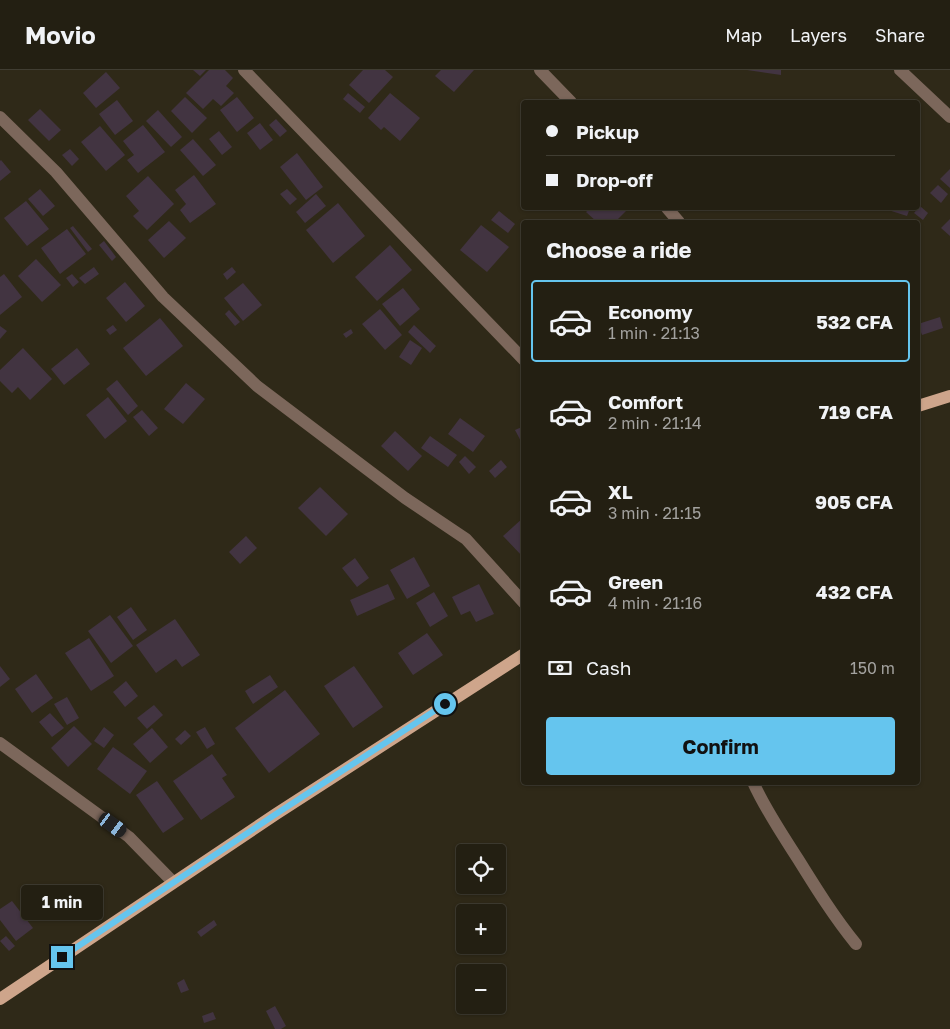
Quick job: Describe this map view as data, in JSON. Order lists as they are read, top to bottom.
{
  "page": {
    "header": "Movio",
    "nav": ["Map", "Layers", "Share"],
    "banner": ["Pickup", "Drop-off"],
    "heading": "Choose a ride",
    "list": [
      {
        "name": "Economy",
        "note": "1 min · 21:13",
        "value": "532 CFA"
      },
      {
        "name": "Comfort",
        "note": "2 min · 21:14",
        "value": "719 CFA"
      },
      {
        "name": "XL",
        "note": "3 min · 21:15",
        "value": "905 CFA"
      },
      {
        "name": "Green",
        "note": "4 min · 21:16",
        "value": "432 CFA"
      }
    ],
    "pay": ["Cash", "150 m"],
    "buttons": "Confirm",
    "map_buttons": ["+", "−"],
    "bubble": "1 min"
  }
}
